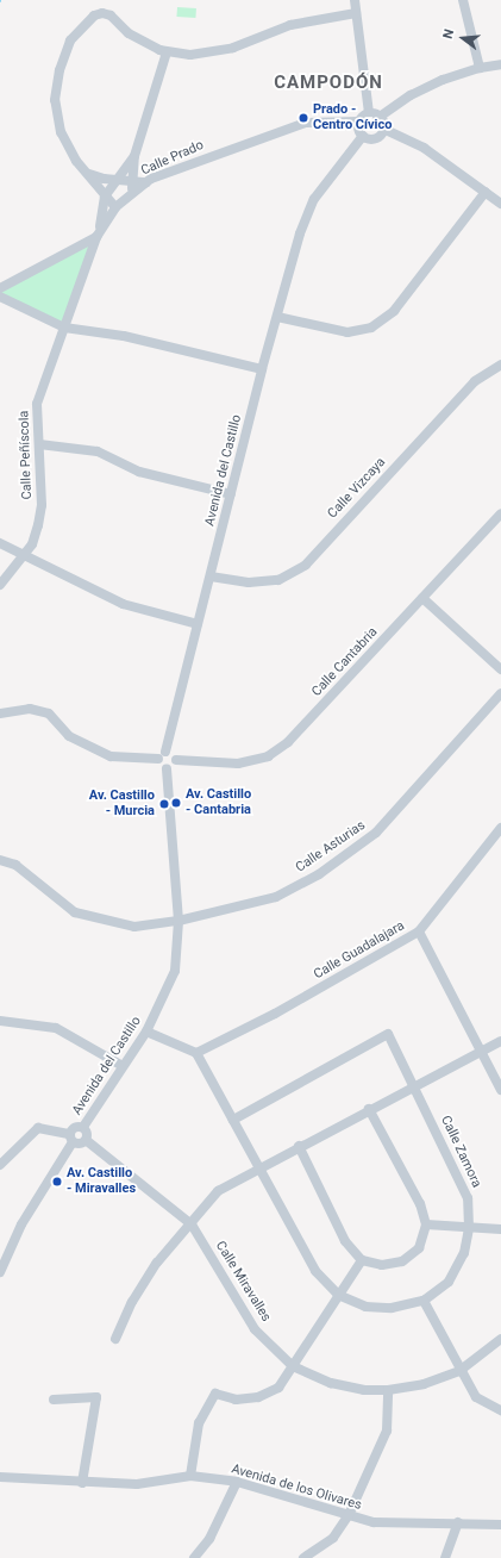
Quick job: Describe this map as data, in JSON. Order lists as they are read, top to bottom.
{
  "streets": {
    "street": [
      "Calle Prado",
      "Calle Peñíscola",
      "Avenida del Castillo",
      "Calle Vizcaya",
      "Calle Cantabria",
      "Calle Asturias",
      "Calle Guadalajara",
      "Calle Zamora",
      "Calle Miravalles",
      "Avenida de los Olivares"
    ]
  },
  "crossings": [
    ["Calle Prado", "Calle Peñíscola"],
    ["Calle Prado", "Avenida del Castillo"],
    ["Avenida del Castillo", "Calle Vizcaya"],
    ["Avenida del Castillo", "Calle Cantabria"],
    ["Avenida del Castillo", "Calle Asturias"],
    ["Avenida del Castillo", "Calle Miravalles"],
    ["Calle Guadalajara", "Calle Zamora"]
  ],
  "districts": ["CAMPODÓN"],
  "places": [
    "Prado - Centro Cívico",
    "Av. Castillo - Cantabria",
    "Av. Castillo - Murcia",
    "Av. Castillo - Miravalles"
  ],
  "north": "left"
}
